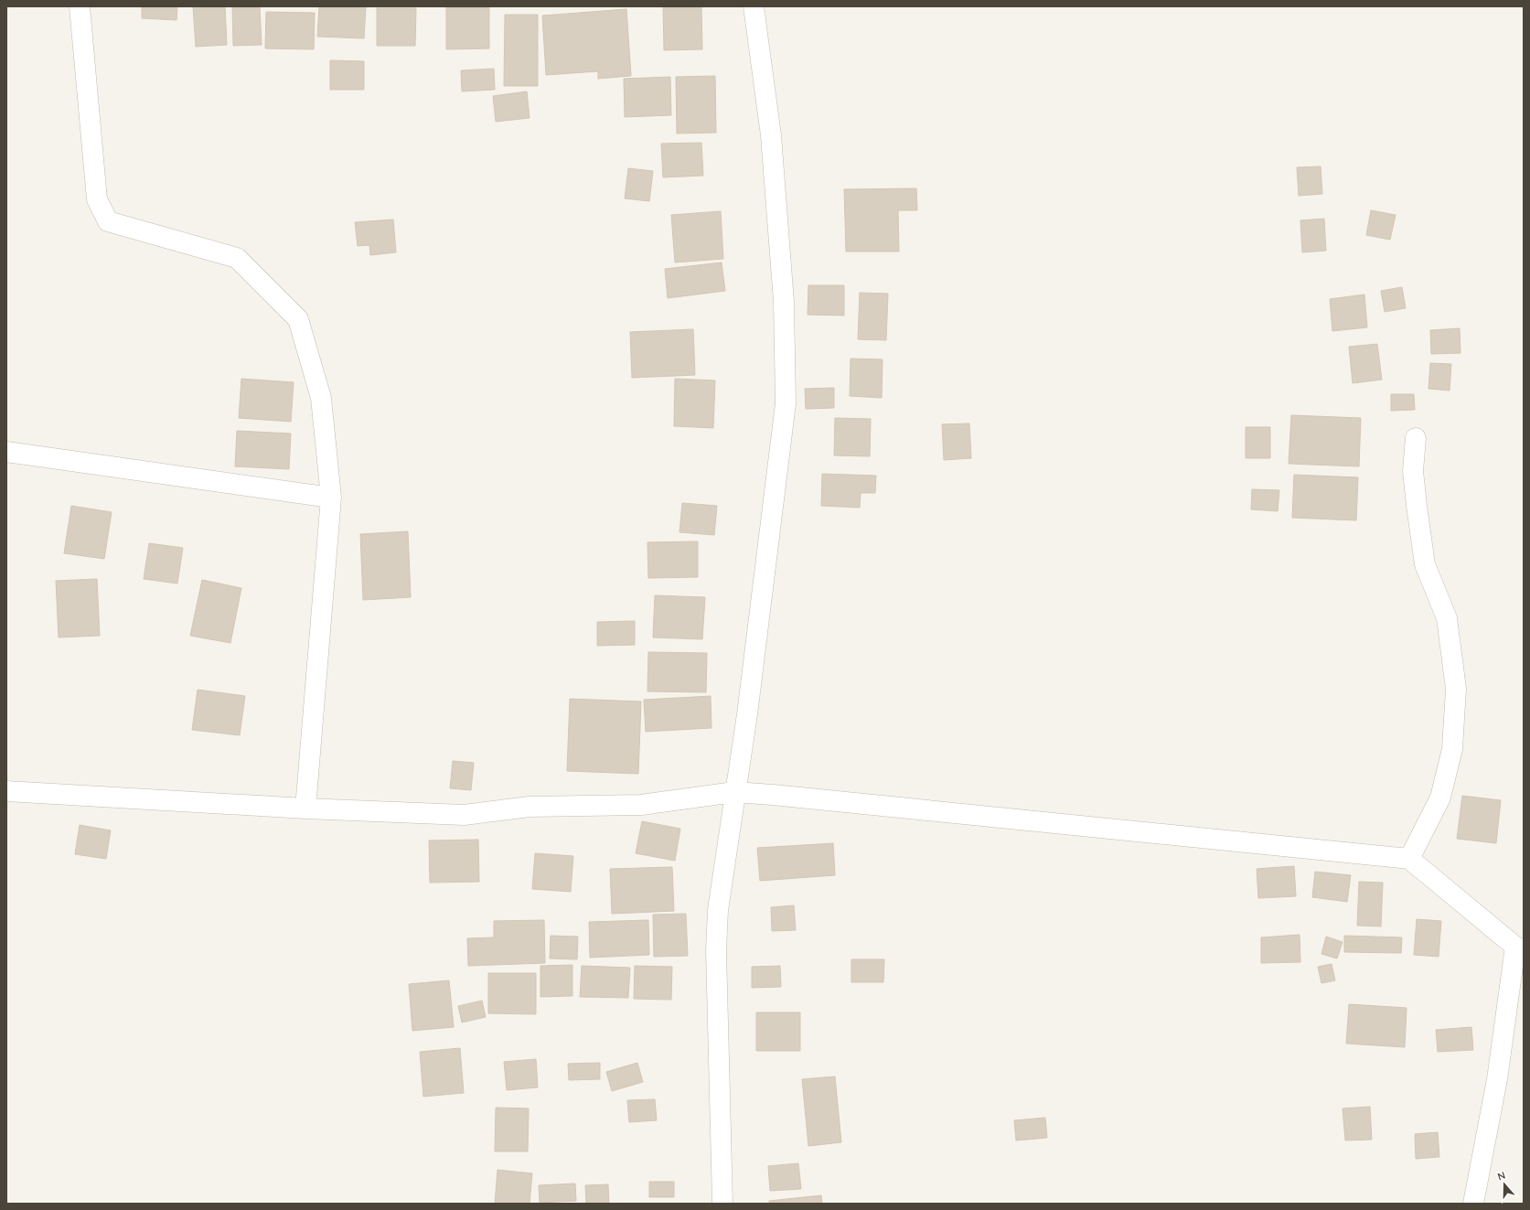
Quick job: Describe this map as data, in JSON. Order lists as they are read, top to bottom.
{
  "north": "top"
}
